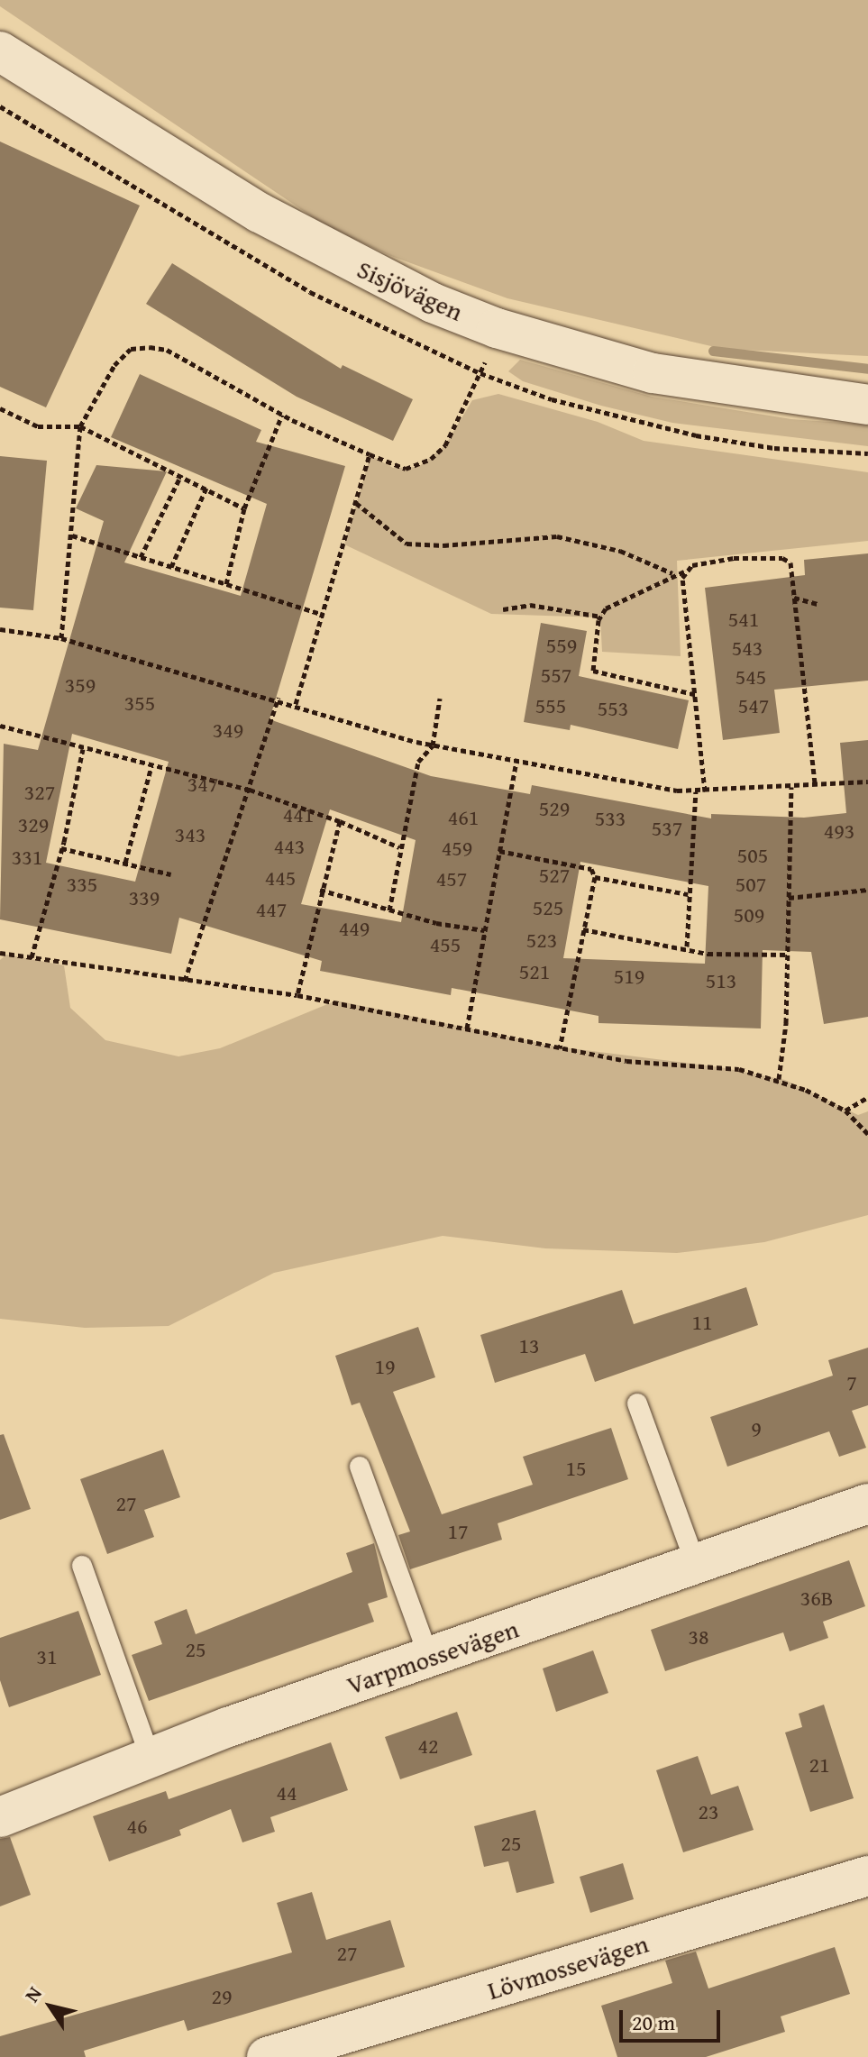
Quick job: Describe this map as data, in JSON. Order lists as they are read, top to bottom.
{
  "streets": {
    "street": ["Sisjövägen", "Varpmossevägen", "Lövmossevägen"]
  },
  "house_numbers": [
    "541",
    "559",
    "543",
    "557",
    "545",
    "359",
    "355",
    "555",
    "547",
    "553",
    "349",
    "347",
    "327",
    "529",
    "441",
    "461",
    "533",
    "329",
    "537",
    "493",
    "343",
    "443",
    "459",
    "505",
    "331",
    "527",
    "445",
    "457",
    "335",
    "507",
    "339",
    "525",
    "447",
    "509",
    "449",
    "523",
    "455",
    "521",
    "519",
    "513",
    "11",
    "13",
    "19",
    "7",
    "9",
    "15",
    "27",
    "17",
    "36B",
    "38",
    "25",
    "31",
    "42",
    "21",
    "44",
    "23",
    "46",
    "25",
    "27",
    "29"
  ],
  "scale_bar": "20 m",
  "north": "top left"
}
